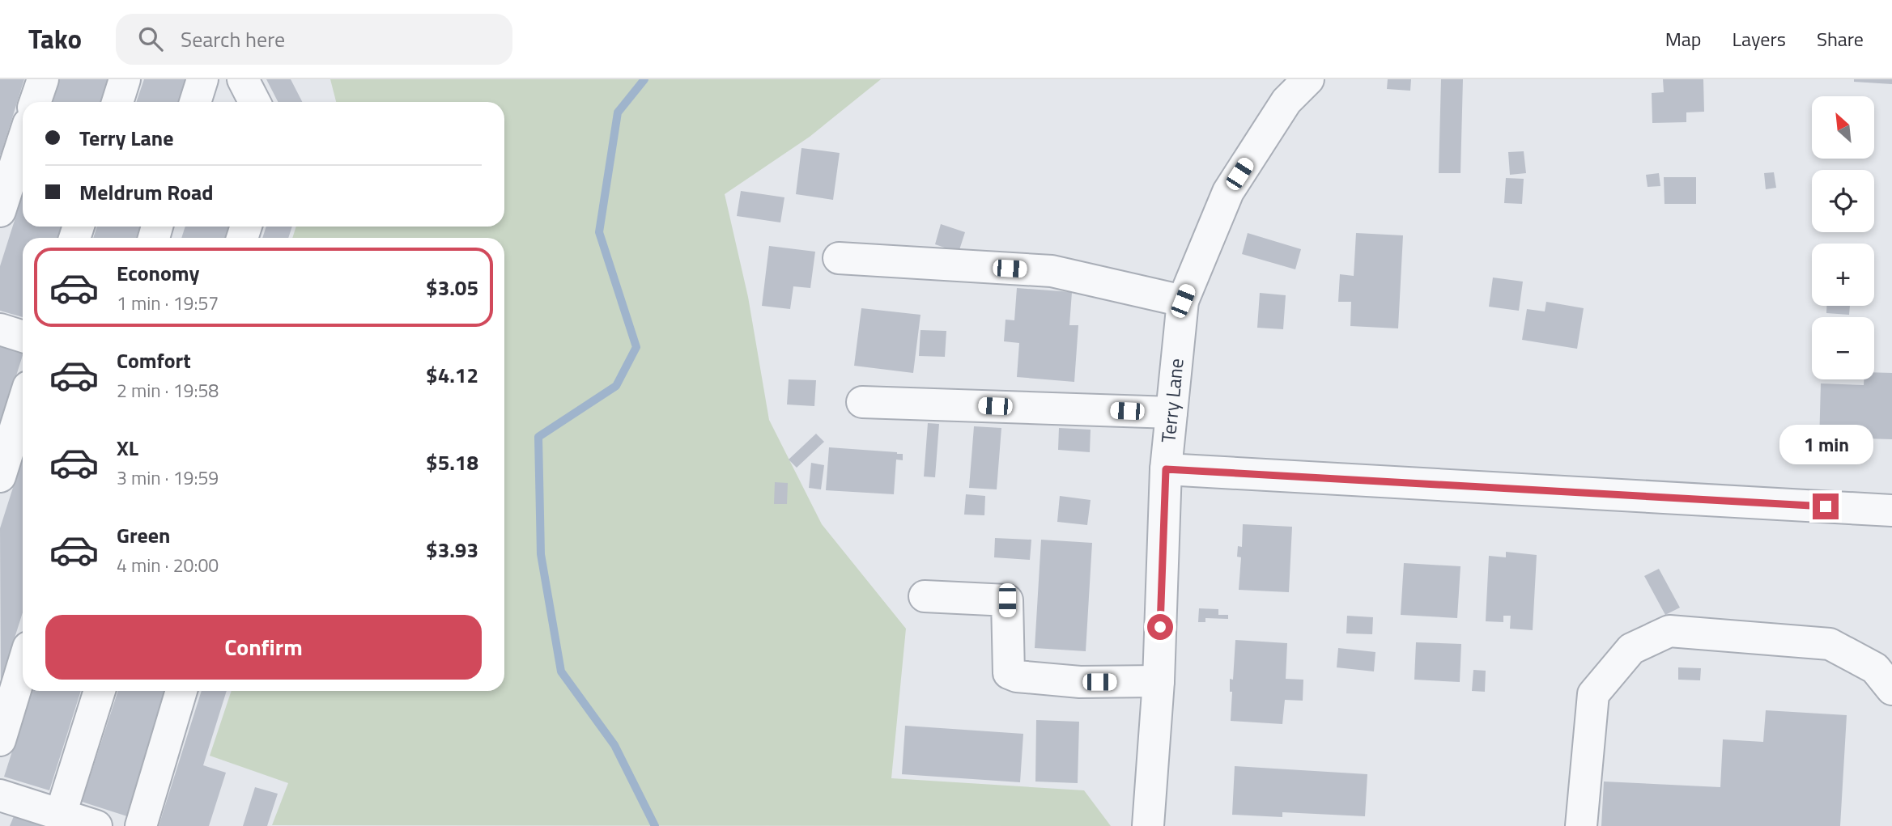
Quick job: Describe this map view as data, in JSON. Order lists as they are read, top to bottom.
{
  "streets": {
    "street": ["Terry Lane"]
  },
  "north": "top left",
  "page": {
    "header": "Tako",
    "search": "Search here",
    "nav": ["Map", "Layers", "Share"],
    "map_buttons": ["+", "−"],
    "banner": ["Terry Lane", "Meldrum Road"],
    "list": [
      {
        "name": "Economy",
        "note": "1 min · 19:57",
        "value": "$3.05"
      },
      {
        "name": "Comfort",
        "note": "2 min · 19:58",
        "value": "$4.12"
      },
      {
        "name": "XL",
        "note": "3 min · 19:59",
        "value": "$5.18"
      },
      {
        "name": "Green",
        "note": "4 min · 20:00",
        "value": "$3.93"
      }
    ],
    "bubble": "1 min",
    "buttons": "Confirm"
  }
}
